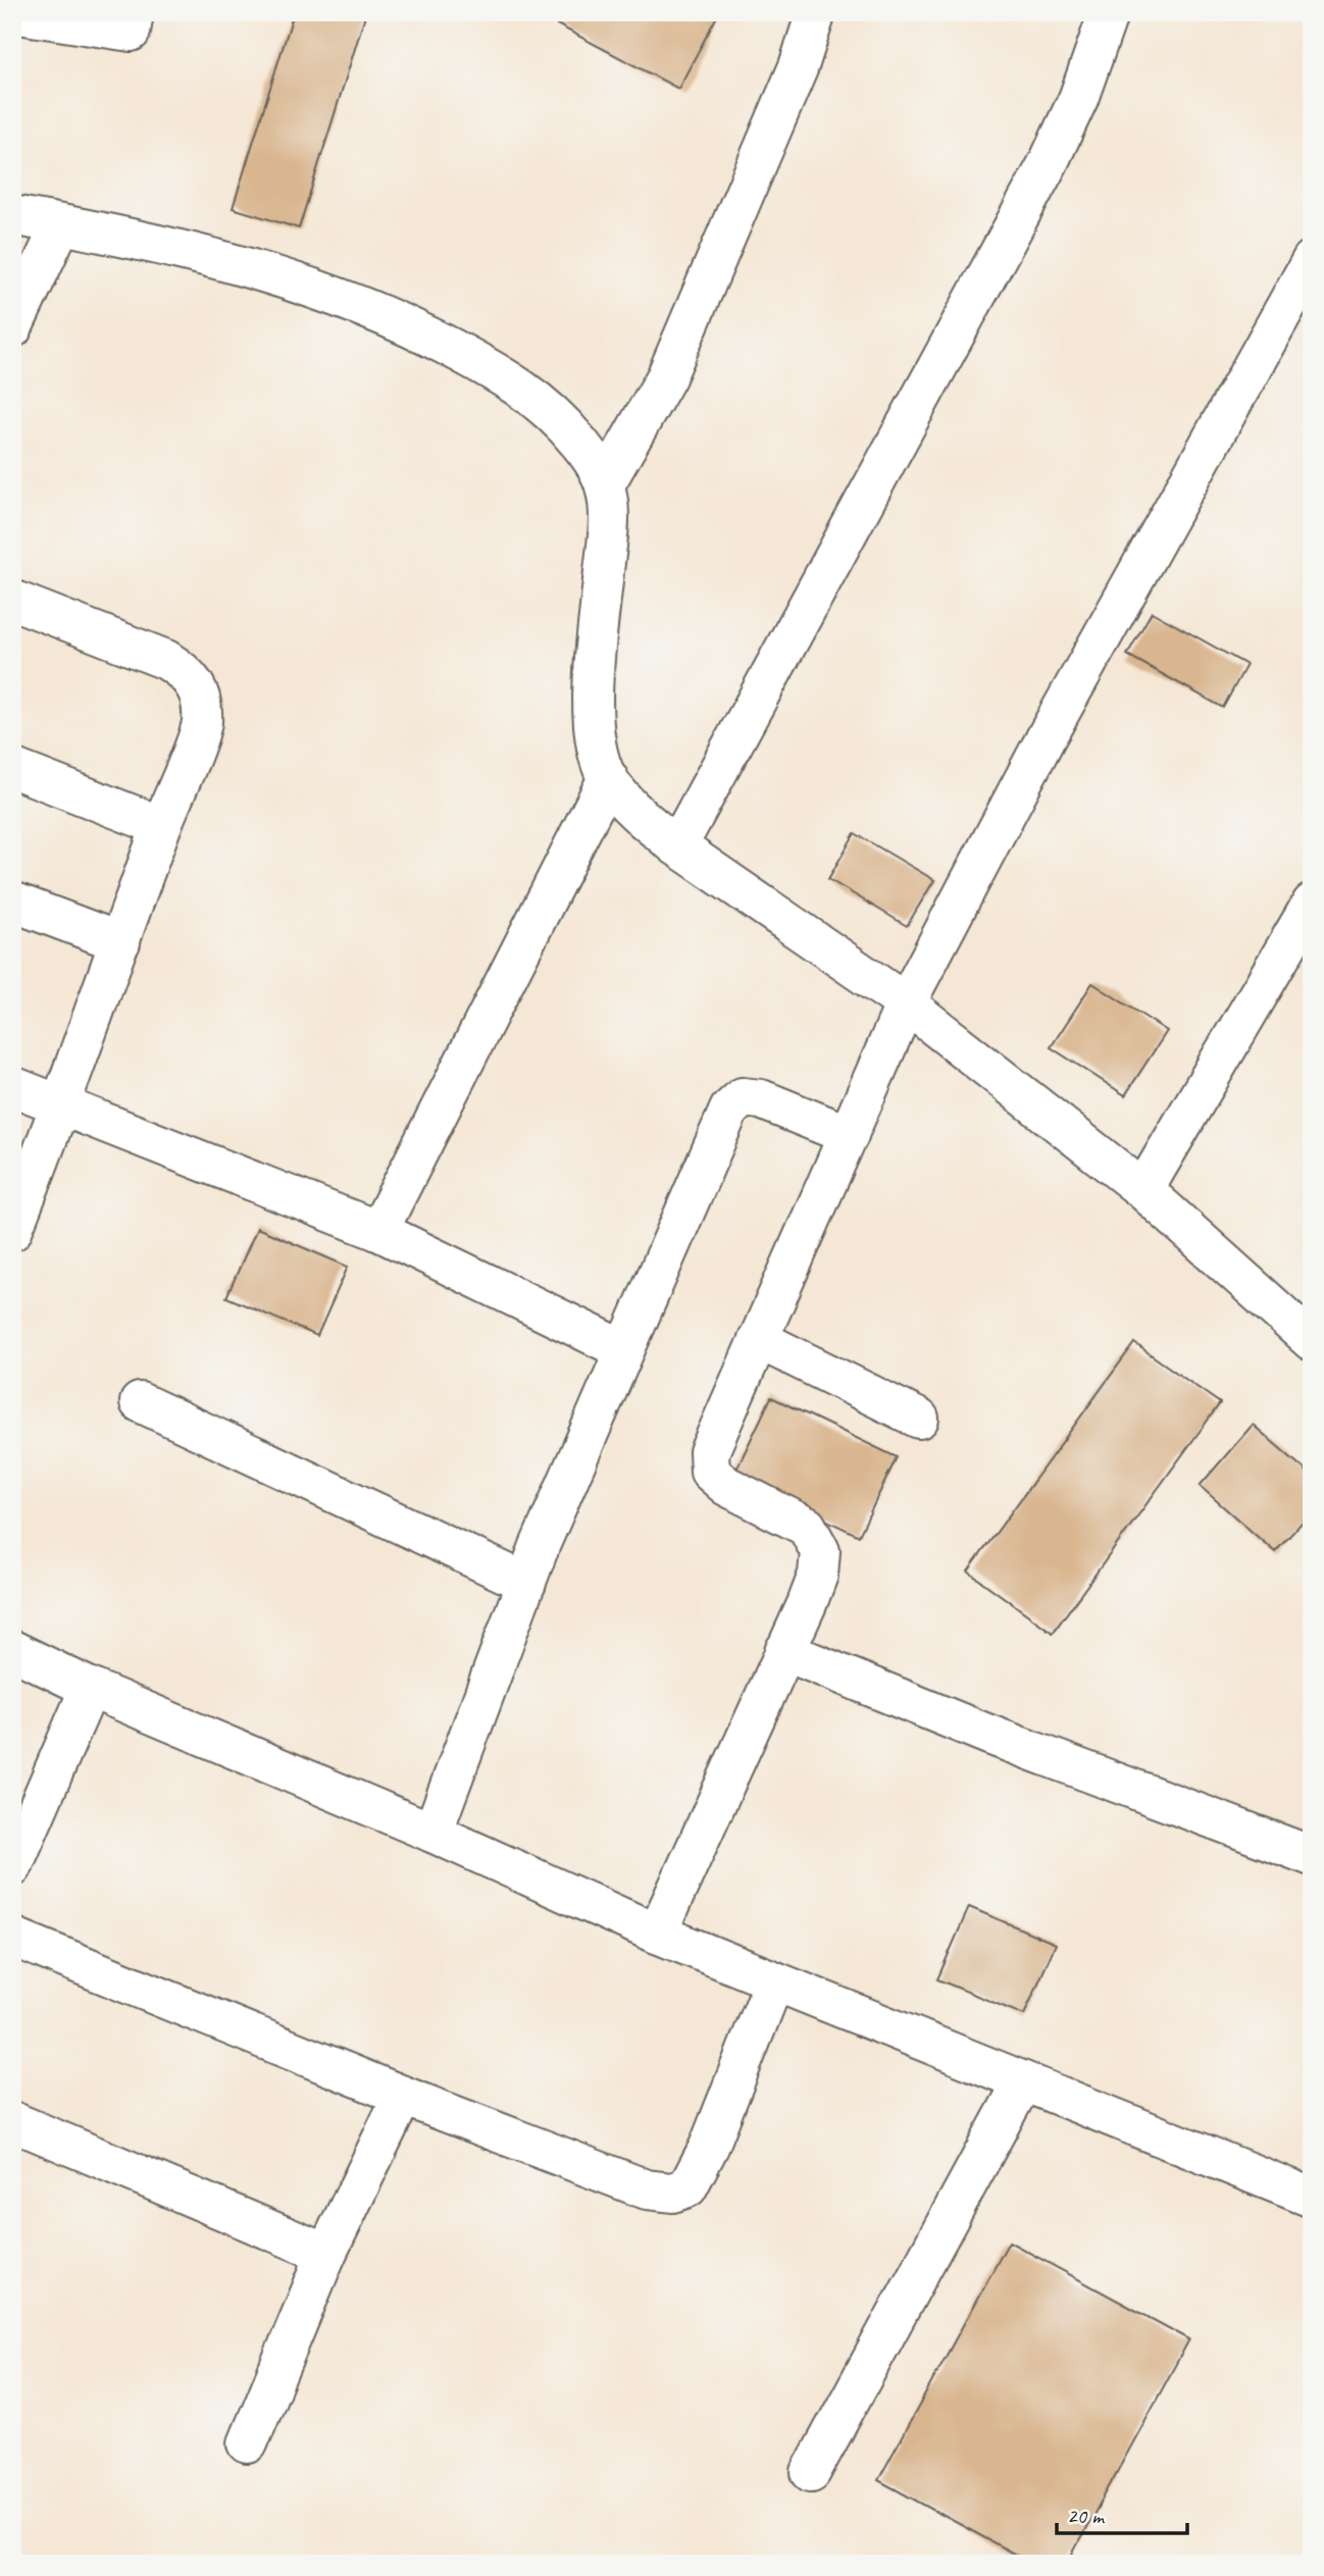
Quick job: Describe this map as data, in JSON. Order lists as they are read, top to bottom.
{
  "scale_bar": "20 m"
}
